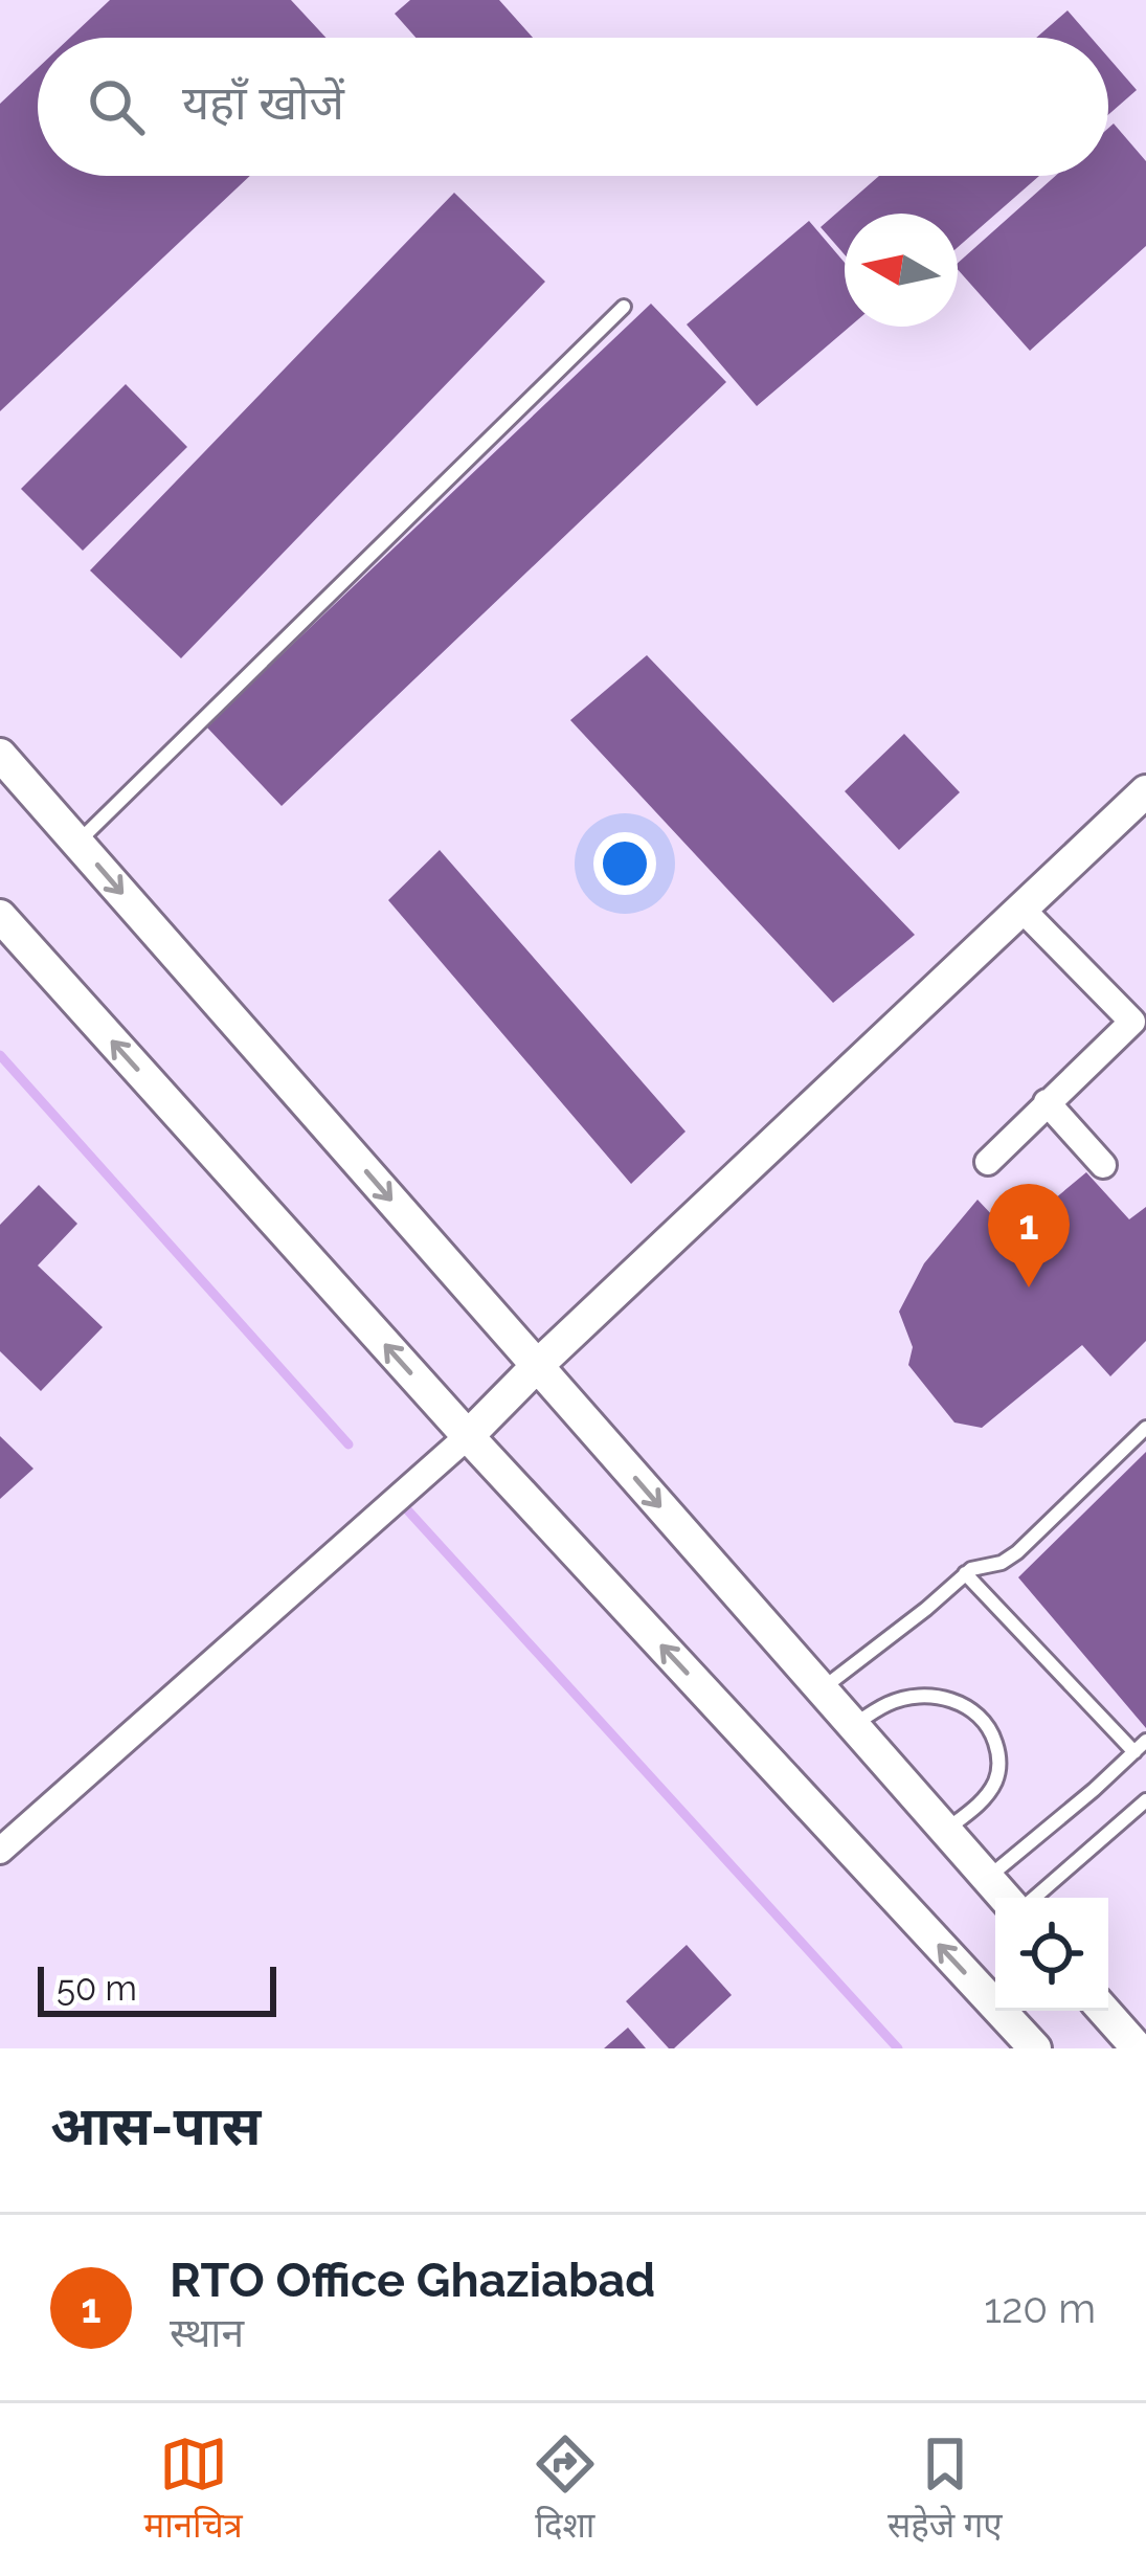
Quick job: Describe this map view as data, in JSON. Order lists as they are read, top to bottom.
{
  "scale_bar": "50 m",
  "north": "left",
  "page": {
    "search": "यहाँ खोजें",
    "pins": "1",
    "scale": "50 m",
    "heading": "आस-पास",
    "list": [
      {
        "mark": "1",
        "name": "RTO Office Ghaziabad",
        "note": "स्थान",
        "value": "120 m"
      }
    ],
    "nav": ["मानचित्र", "दिशा", "सहेजे गए"]
  }
}
